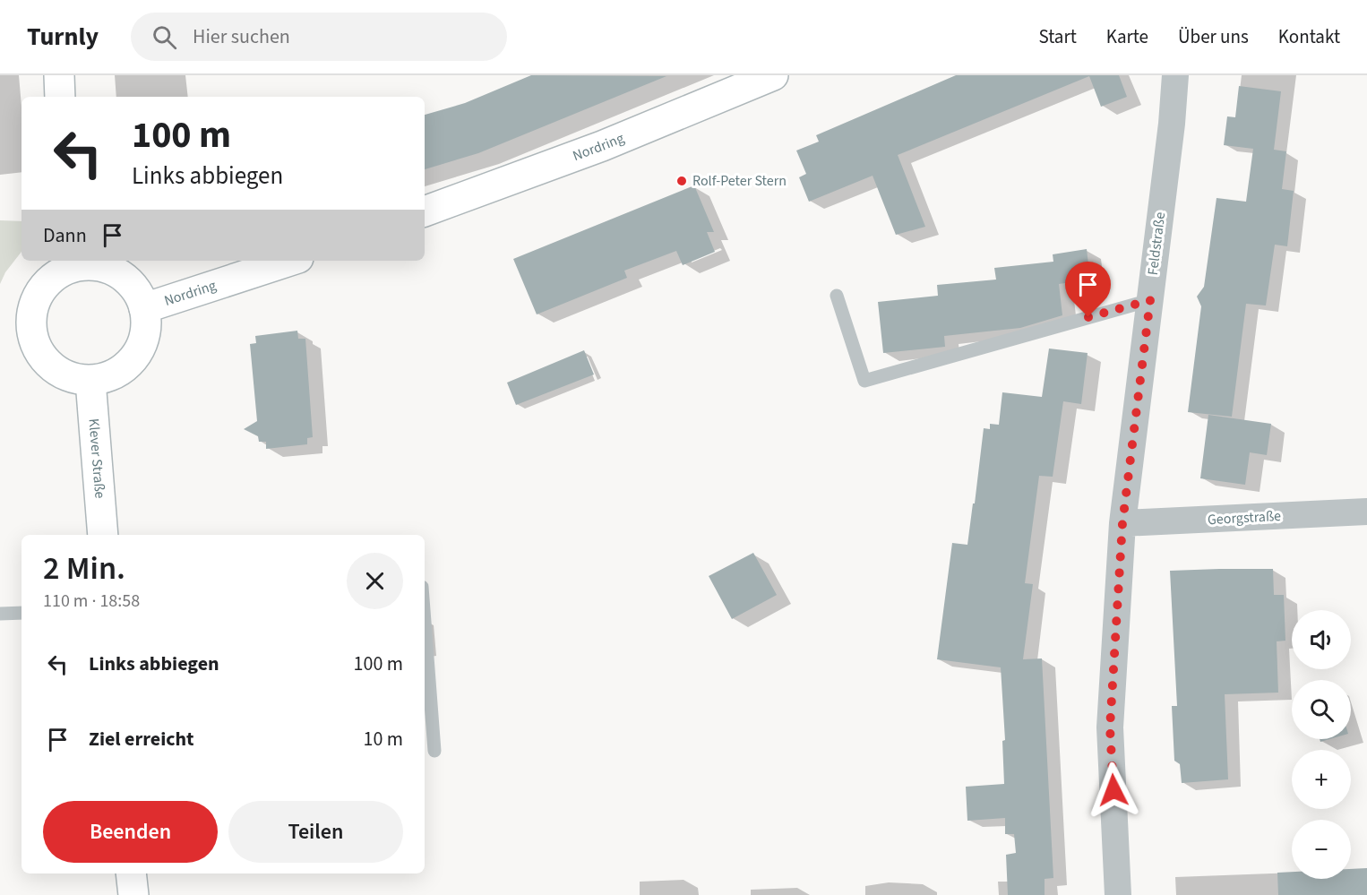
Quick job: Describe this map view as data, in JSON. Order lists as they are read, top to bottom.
{
  "streets": {
    "street": [
      "Nordring",
      "Feldstraße",
      "Klever Straße",
      "Georgstraße"
    ]
  },
  "crossings": [
    ["Nordring", "Klever Straße"],
    ["Feldstraße", "Georgstraße"]
  ],
  "places": ["Rolf-Peter Stern"],
  "page": {
    "header": "Turnly",
    "search": "Hier suchen",
    "nav": [
      "Start",
      "Karte",
      "Über uns",
      "Kontakt"
    ],
    "turn": ["100 m", "Links abbiegen"],
    "then": "Dann",
    "heading": ["2 Min.", "110 m · 18:58"],
    "map_buttons": ["+", "−"],
    "list": [
      {
        "name": "Links abbiegen",
        "value": "100 m"
      },
      {
        "name": "Ziel erreicht",
        "value": "10 m"
      }
    ],
    "buttons": ["Beenden", "Teilen"]
  }
}
